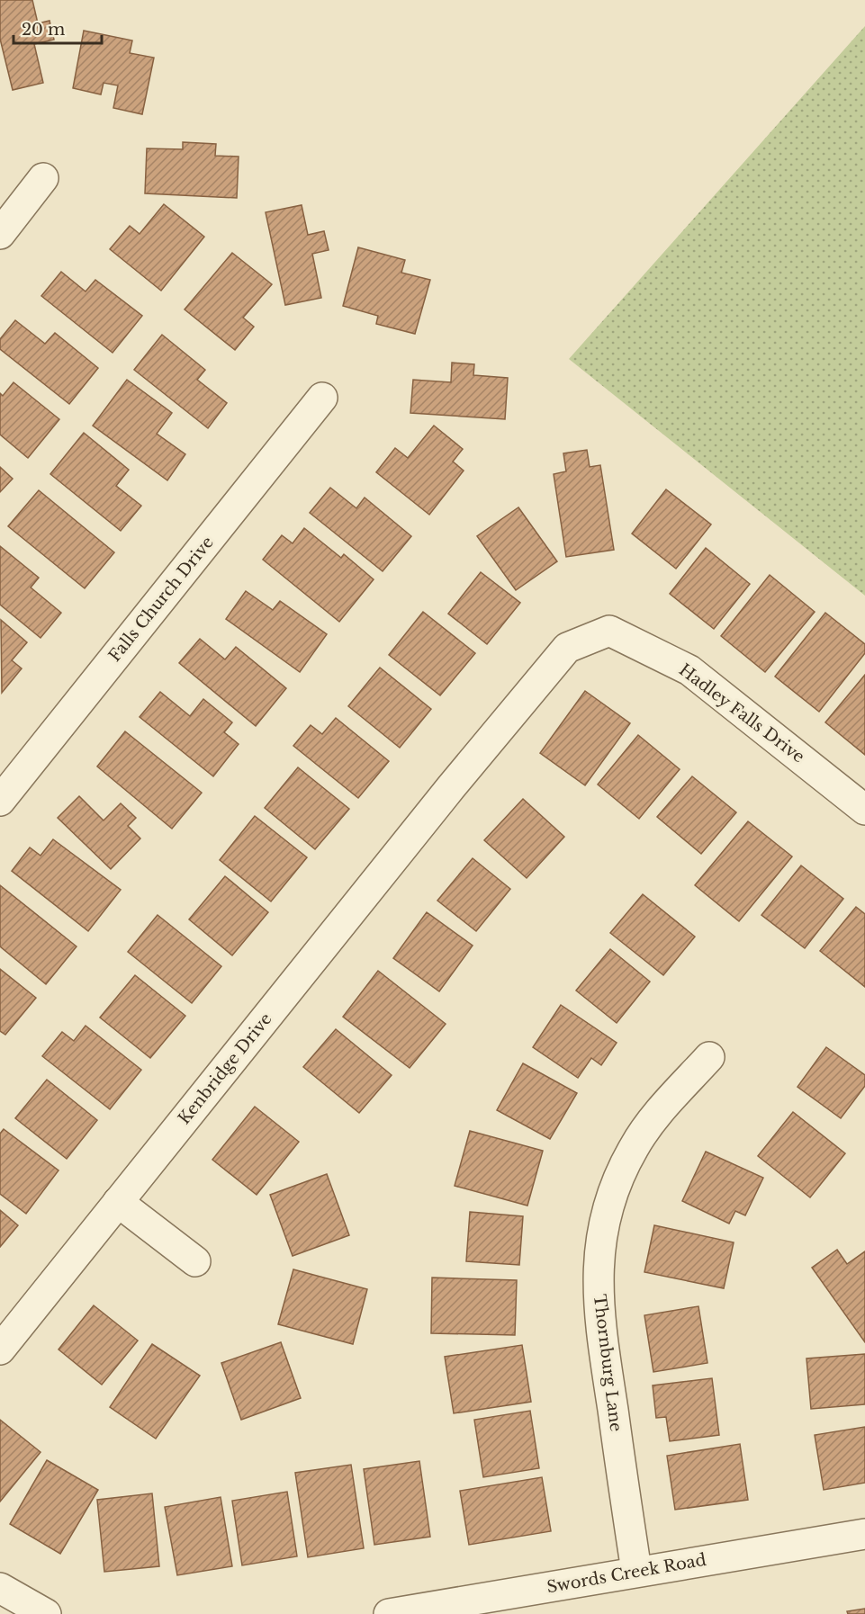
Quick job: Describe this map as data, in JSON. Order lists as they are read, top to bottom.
{
  "streets": {
    "street": [
      "Falls Church Drive",
      "Hadley Falls Drive",
      "Kenbridge Drive",
      "Thornburg Lane",
      "Swords Creek Road"
    ]
  },
  "crossings": [
    ["Hadley Falls Drive", "Kenbridge Drive"],
    ["Thornburg Lane", "Swords Creek Road"]
  ],
  "scale_bar": "20 m"
}
